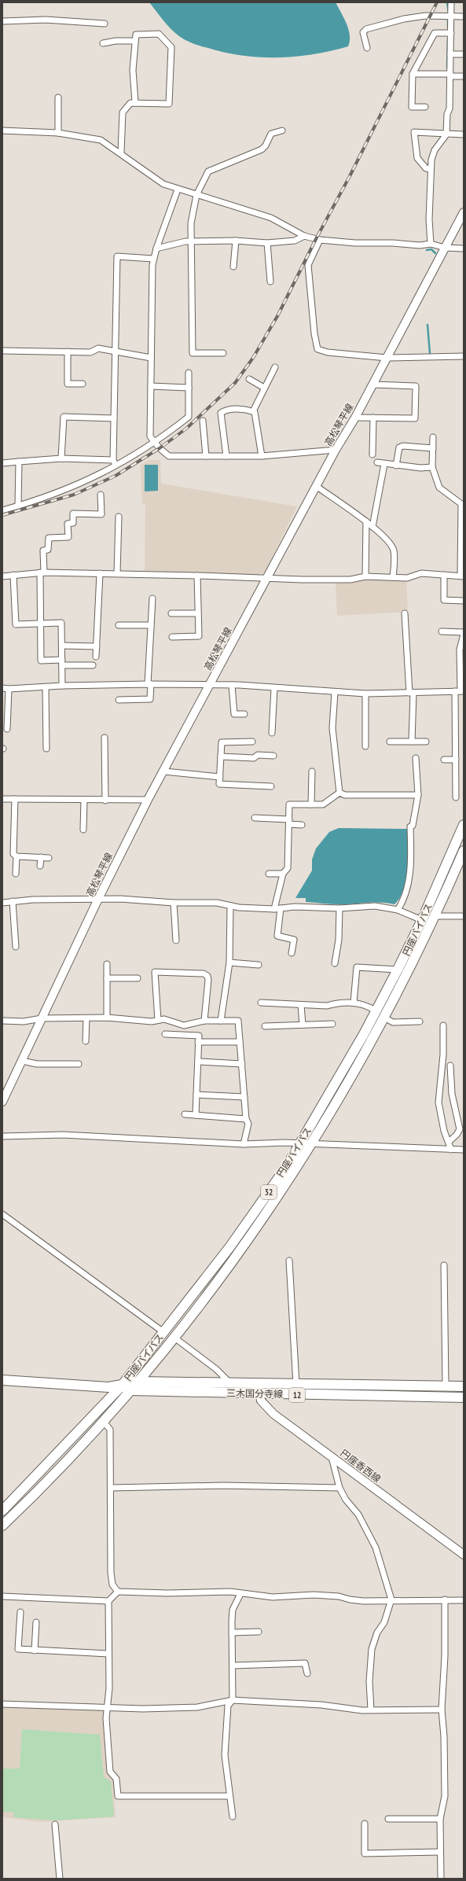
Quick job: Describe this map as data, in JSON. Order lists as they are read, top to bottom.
{
  "streets": {
    "main road": [
      "高松琴平線",
      "円座バイパス",
      "32",
      "三木国分寺線",
      "12",
      "円座香西線"
    ]
  },
  "crossings": [
    ["円座バイパス", "三木国分寺線"],
    ["三木国分寺線", "円座香西線"]
  ]
}
